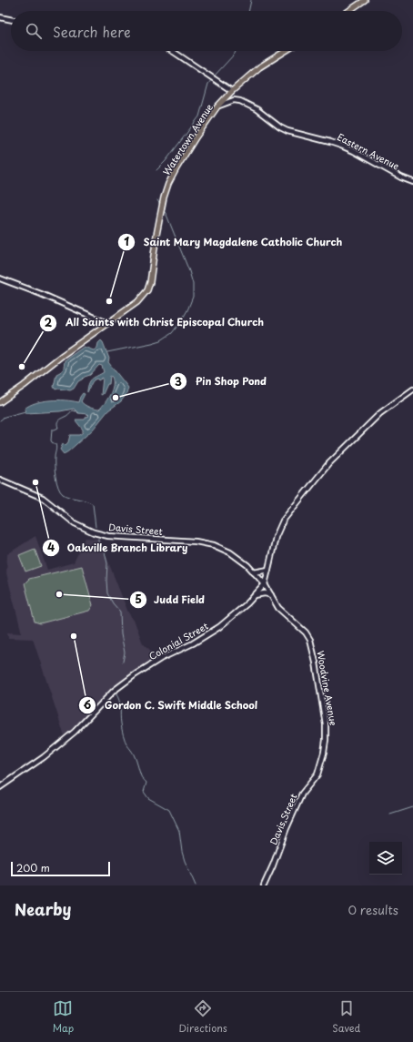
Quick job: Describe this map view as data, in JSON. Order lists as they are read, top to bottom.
{
  "streets": {
    "main road": [
      "Watertown Avenue",
      "Eastern Avenue",
      "Davis Street",
      "Colonial Street",
      "Woodvine Avenue"
    ]
  },
  "crossings": [
    ["Watertown Avenue", "Eastern Avenue"],
    ["Davis Street", "Colonial Street"],
    ["Davis Street", "Woodvine Avenue"]
  ],
  "places": [
    "Saint Mary Magdalene Catholic Church",
    "All Saints with Christ Episcopal Church",
    "Pin Shop Pond",
    "Oakville Branch Library",
    "Judd Field",
    "Gordon C. Swift Middle School"
  ],
  "scale_bar": "200 m",
  "page": {
    "search": "Search here",
    "scale": "200 m",
    "heading": ["Nearby", "0 results"],
    "nav": ["Map", "Directions", "Saved"]
  }
}
